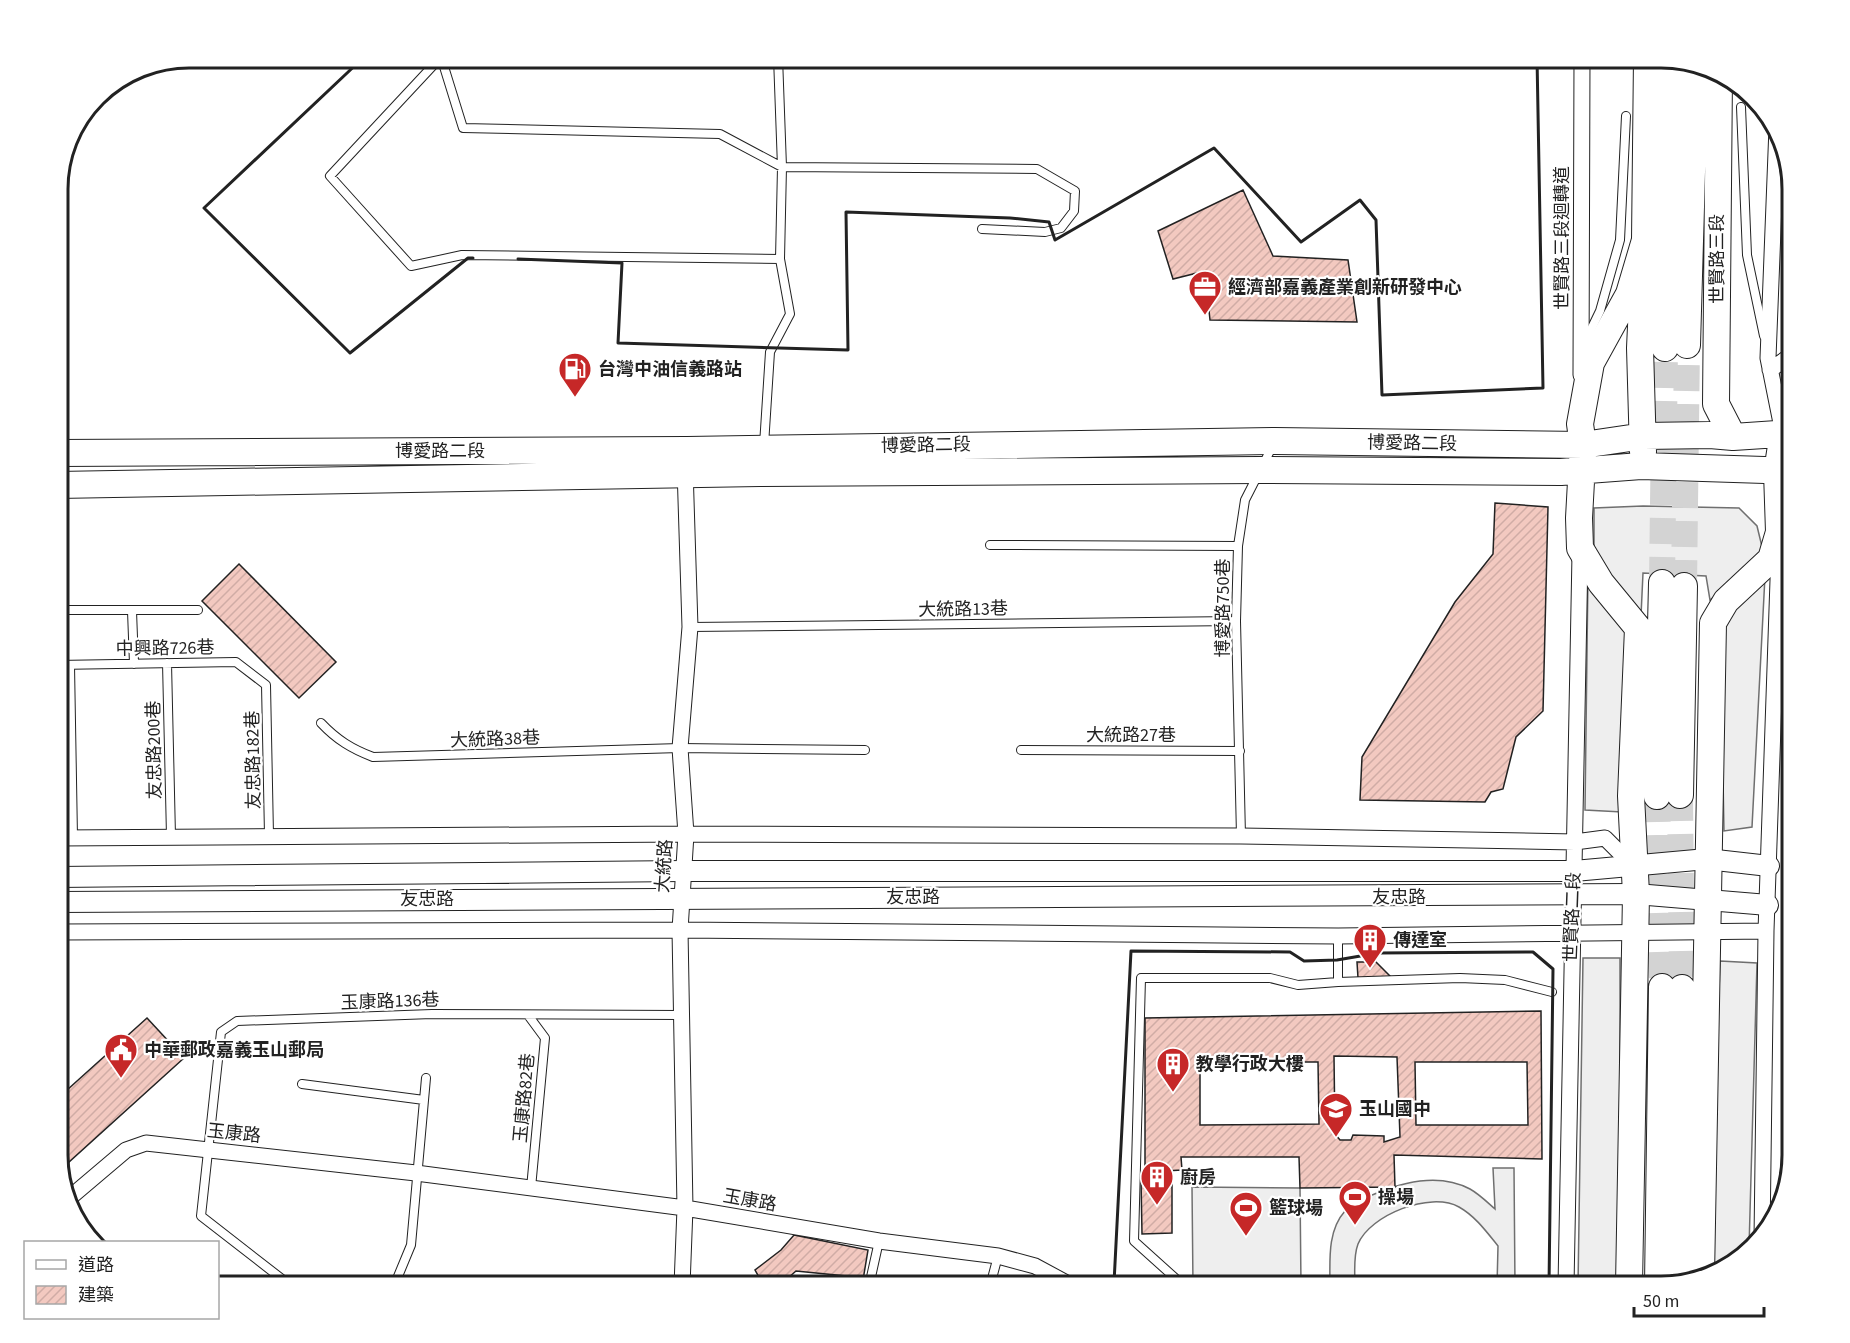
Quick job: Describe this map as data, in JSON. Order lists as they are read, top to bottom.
{
  "streets": {
    "main road": ["世賢路三段", "博愛路二段"],
    "street": [
      "世賢路三段迴轉道",
      "大統路",
      "友忠路",
      "世賢路二段",
      "玉康路"
    ],
    "lane": [
      "博愛路750巷",
      "大統路13巷",
      "中興路726巷",
      "大統路27巷",
      "大統路38巷",
      "友忠路200巷",
      "友忠路182巷",
      "玉康路136巷",
      "玉康路82巷"
    ]
  },
  "crossings": [
    ["世賢路三段", "博愛路二段"],
    ["博愛路二段", "博愛路750巷"],
    ["博愛路二段", "大統路"],
    ["博愛路750巷", "大統路13巷"],
    ["博愛路750巷", "大統路27巷"],
    ["大統路13巷", "大統路"],
    ["中興路726巷", "友忠路200巷"],
    ["中興路726巷", "友忠路182巷"],
    ["大統路38巷", "大統路"],
    ["大統路", "友忠路"],
    ["大統路", "玉康路136巷"],
    ["大統路", "玉康路"],
    ["友忠路", "世賢路二段"],
    ["玉康路136巷", "玉康路82巷"],
    ["玉康路136巷", "玉康路"],
    ["玉康路82巷", "玉康路"]
  ],
  "places": {
    "office": ["經濟部嘉義產業創新研發中心"],
    "fuel station": ["台灣中油信義路站"],
    "building": ["傳達室", "教學行政大樓", "廚房"],
    "public building": ["中華郵政嘉義玉山郵局"],
    "school or university": ["玉山國中"],
    "sports": ["操場", "籃球場"]
  },
  "legend": ["道路", "建築"],
  "scale_bar": "50 m"
}
